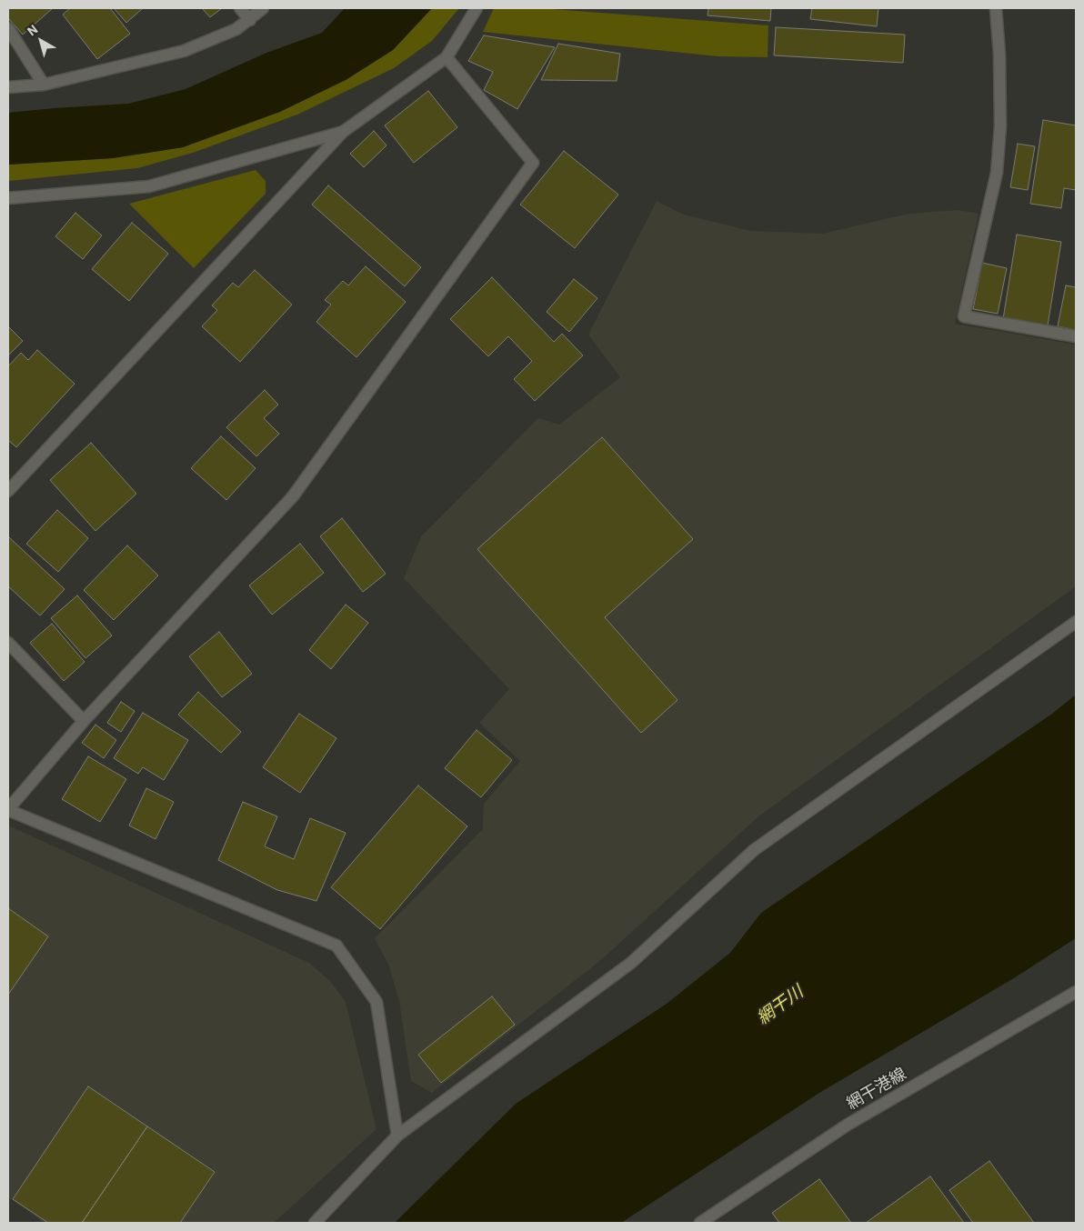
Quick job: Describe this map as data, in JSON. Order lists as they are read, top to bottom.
{
  "streets": {
    "street": ["網干港線"]
  },
  "water": ["網干川"],
  "north": "top left"
}
